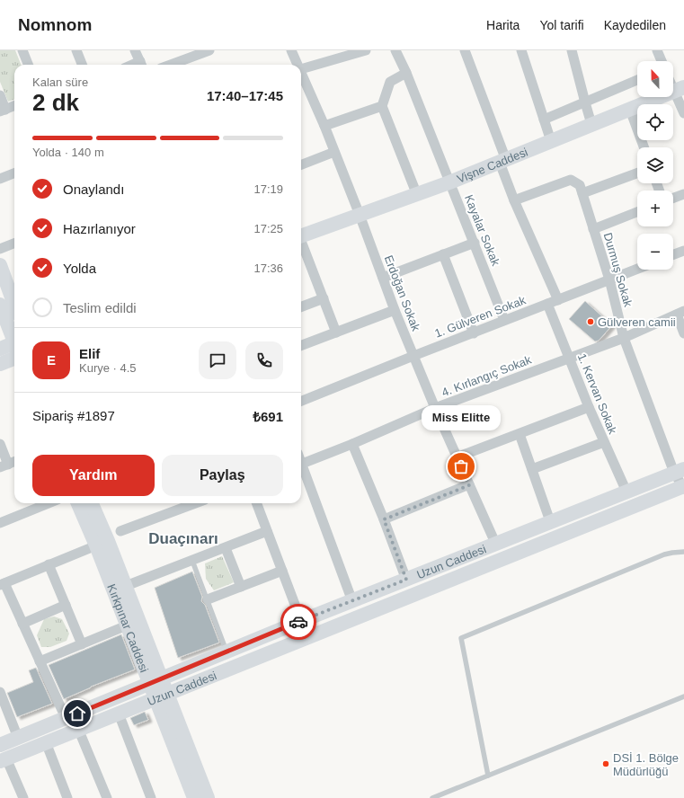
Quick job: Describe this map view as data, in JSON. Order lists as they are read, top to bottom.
{
  "streets": {
    "main road": ["Vişne Caddesi", "Uzun Caddesi", "Kırkpınar Caddesi"],
    "street": [
      "Kayalar Sokak",
      "Durmuş Sokak",
      "Erdoğan Sokak",
      "1. Gülveren Sokak",
      "4. Kırlangıç Sokak",
      "1. Kervan Sokak"
    ]
  },
  "crossings": [
    ["Vişne Caddesi", "Kayalar Sokak"],
    ["Vişne Caddesi", "Erdoğan Sokak"],
    ["Kayalar Sokak", "1. Gülveren Sokak"],
    ["Durmuş Sokak", "1. Gülveren Sokak"],
    ["Durmuş Sokak", "4. Kırlangıç Sokak"],
    ["Durmuş Sokak", "Uzun Caddesi"],
    ["Erdoğan Sokak", "1. Gülveren Sokak"],
    ["Erdoğan Sokak", "4. Kırlangıç Sokak"],
    ["Erdoğan Sokak", "Uzun Caddesi"],
    ["1. Gülveren Sokak", "1. Kervan Sokak"],
    ["4. Kırlangıç Sokak", "1. Kervan Sokak"],
    ["1. Kervan Sokak", "Uzun Caddesi"],
    ["Uzun Caddesi", "Kırkpınar Caddesi"]
  ],
  "districts": ["Duaçınarı"],
  "places": ["Gülveren camii", "Miss Elitte", "DSİ 1. Bölge Müdürlüğü"],
  "north": "top",
  "page": {
    "header": "Nomnom",
    "nav": ["Harita", "Yol tarifi", "Kaydedilen"],
    "map_buttons": ["+", "−"],
    "heading": ["2 dk", "Kalan süre", "17:40–17:45"],
    "panel": [
      "Elif",
      "Kurye · 4.5",
      "Sipariş #1897",
      "₺691"
    ],
    "bar": "Yolda · 140 m",
    "list": [
      ["Onaylandı", "17:19"],
      ["Hazırlanıyor", "17:25"],
      ["Yolda", "17:36"],
      "Teslim edildi"
    ],
    "round": "E",
    "bubble": "Miss Elitte",
    "buttons": ["Yardım", "Paylaş"]
  }
}
